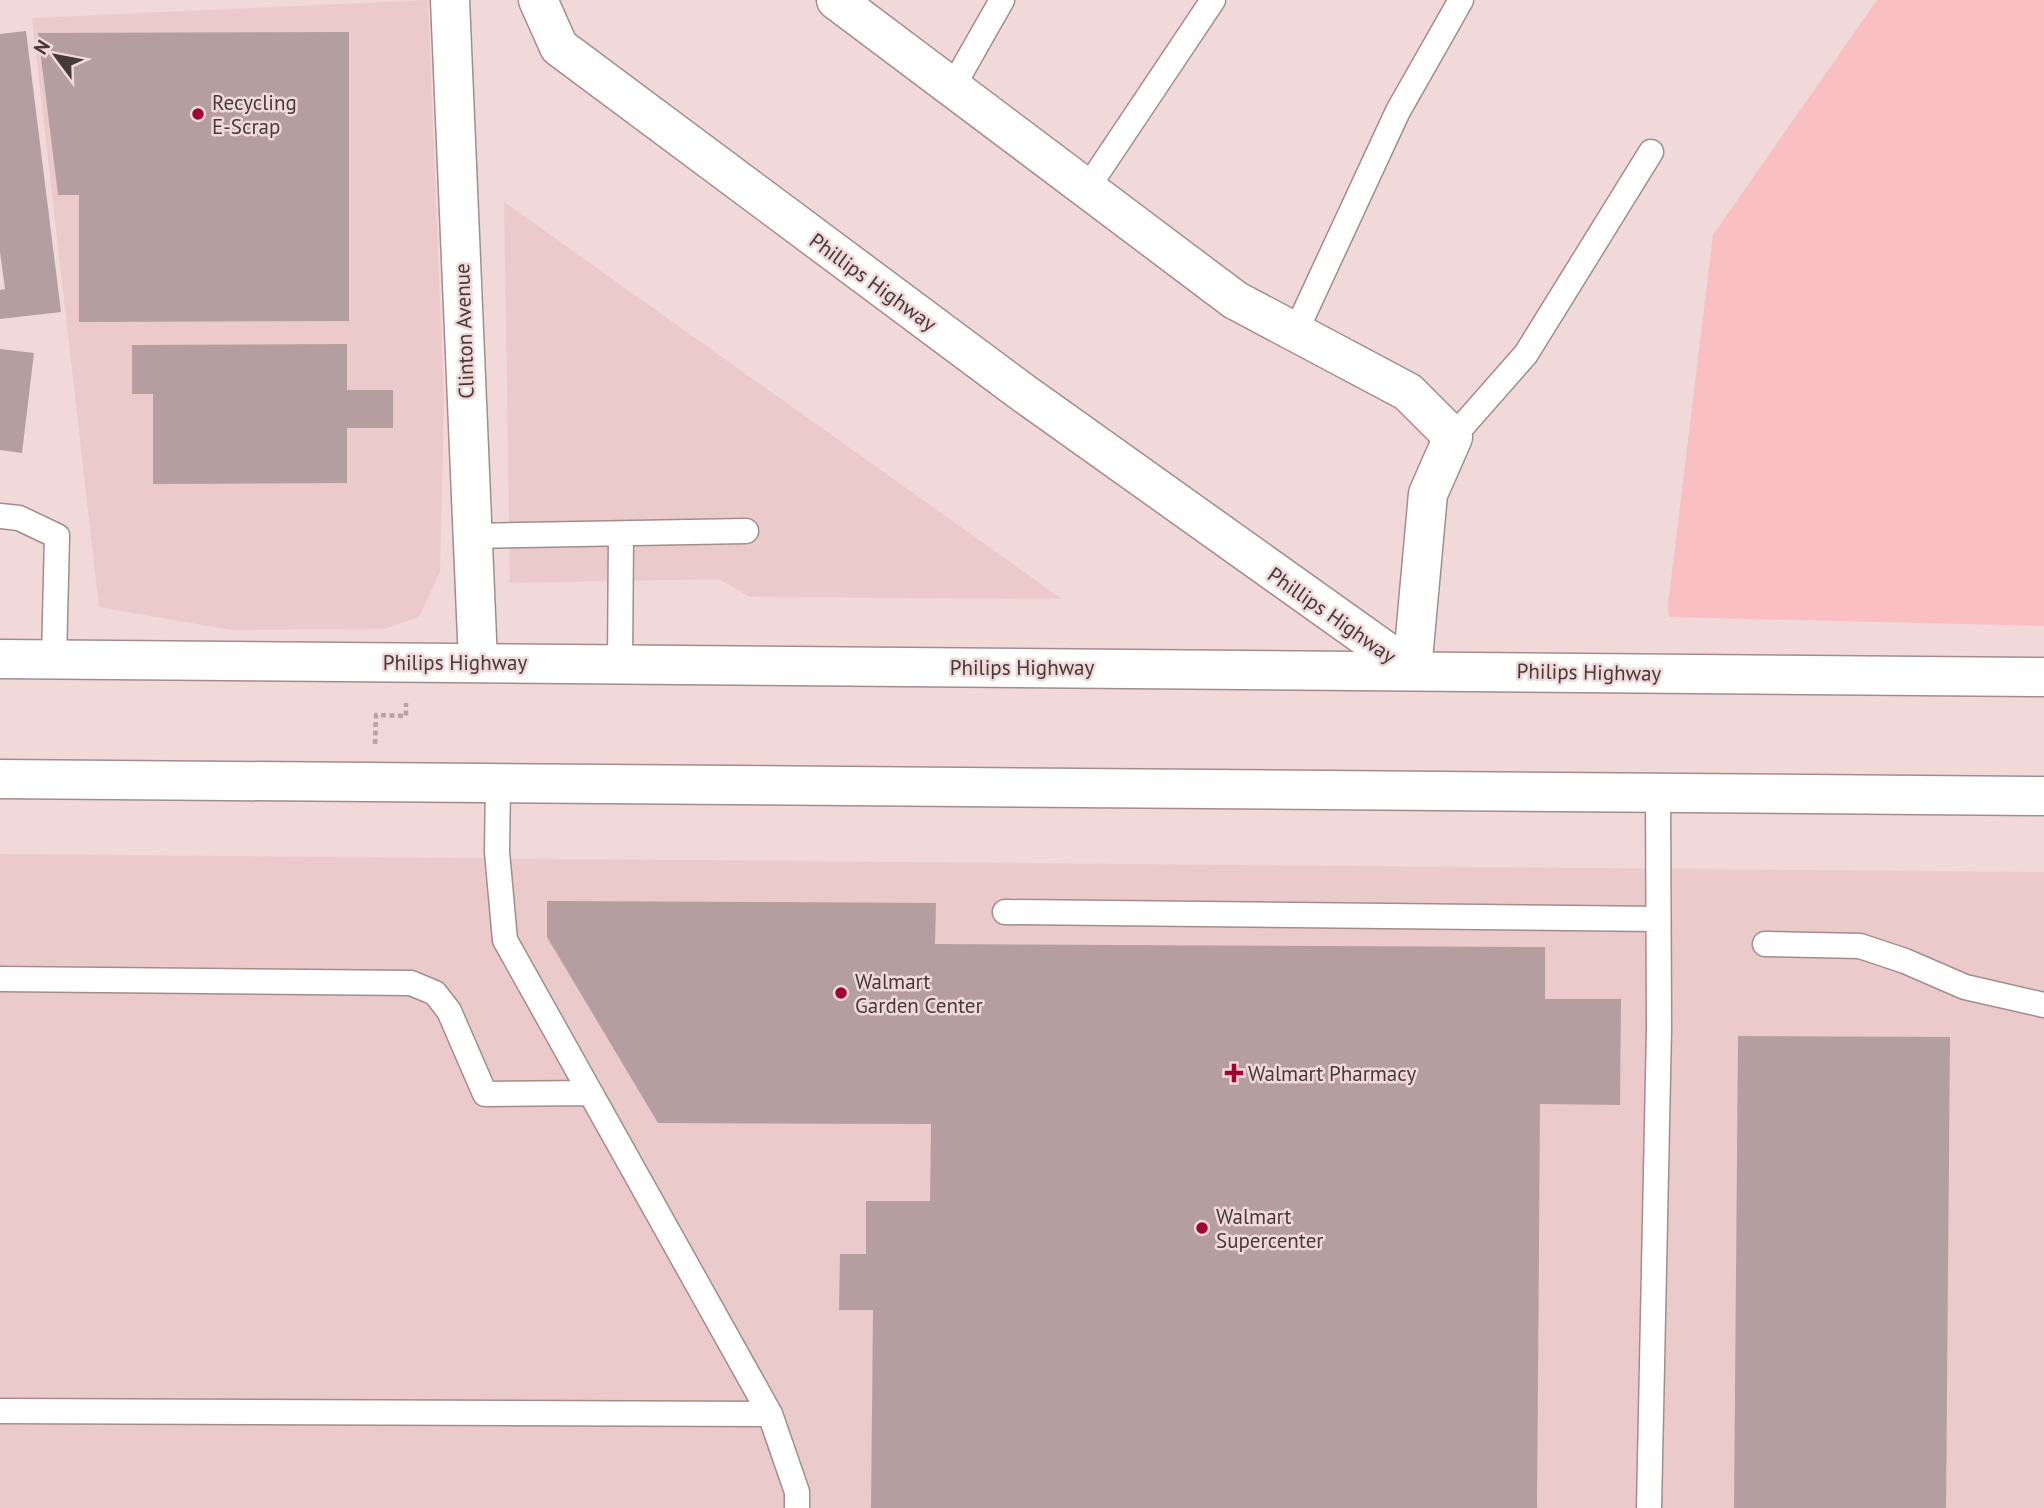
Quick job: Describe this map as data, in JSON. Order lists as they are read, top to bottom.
{
  "streets": {
    "main road": ["Phillips Highway", "Clinton Avenue", "Philips Highway"]
  },
  "crossings": [
    ["Phillips Highway", "Philips Highway"],
    ["Clinton Avenue", "Philips Highway"]
  ],
  "places": {
    "other": ["Recycling E-Scrap", "Walmart Garden Center", "Walmart Supercenter"],
    "health": ["Walmart Pharmacy"]
  },
  "north": "top left"
}
